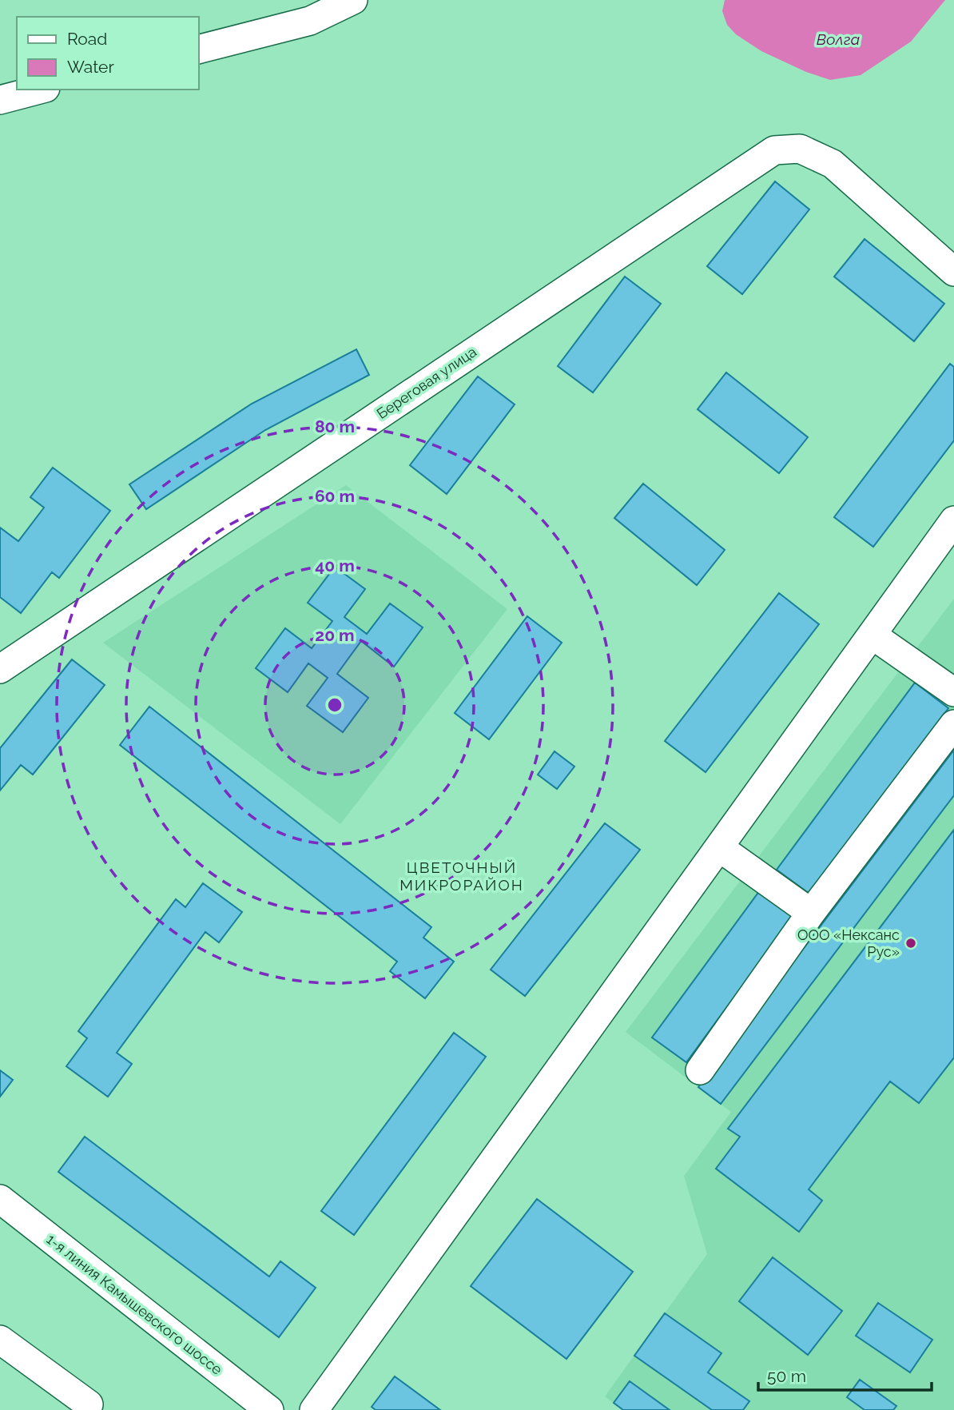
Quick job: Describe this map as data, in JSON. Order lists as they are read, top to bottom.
{
  "streets": {
    "street": ["Береговая улица", "1-я линия Камышевского шоссе"]
  },
  "districts": ["ЦВЕТОЧНЫЙ МИКРОРАЙОН"],
  "water": ["Волга"],
  "places": ["ООО «Нексанс Рус»"],
  "legend": ["Road", "Water"],
  "scale_bar": "50 m",
  "rings": [
    "80 m",
    "60 m",
    "40 m",
    "20 m"
  ]
}
